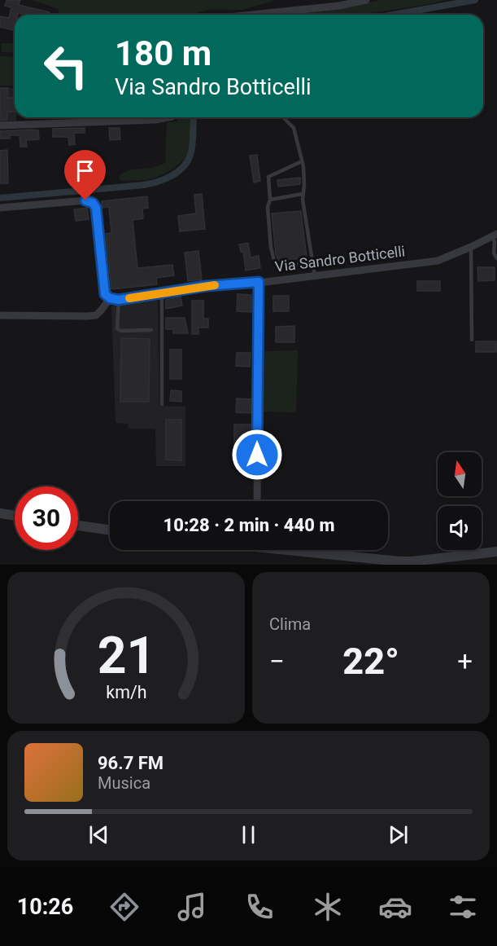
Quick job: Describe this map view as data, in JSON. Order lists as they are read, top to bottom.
{
  "streets": {
    "street": ["Via Sandro Botticelli"]
  },
  "north": "top",
  "page": {
    "turn": ["180 m", "Via Sandro Botticelli"],
    "limit": "30",
    "trip": "10:28 · 2 min · 440 m",
    "tile": "Clima",
    "heat": ["−", "22°", "+"],
    "song": ["96.7 FM", "Musica"],
    "tabs": "10:26",
    "gauge": ["21", "km/h"]
  }
}
